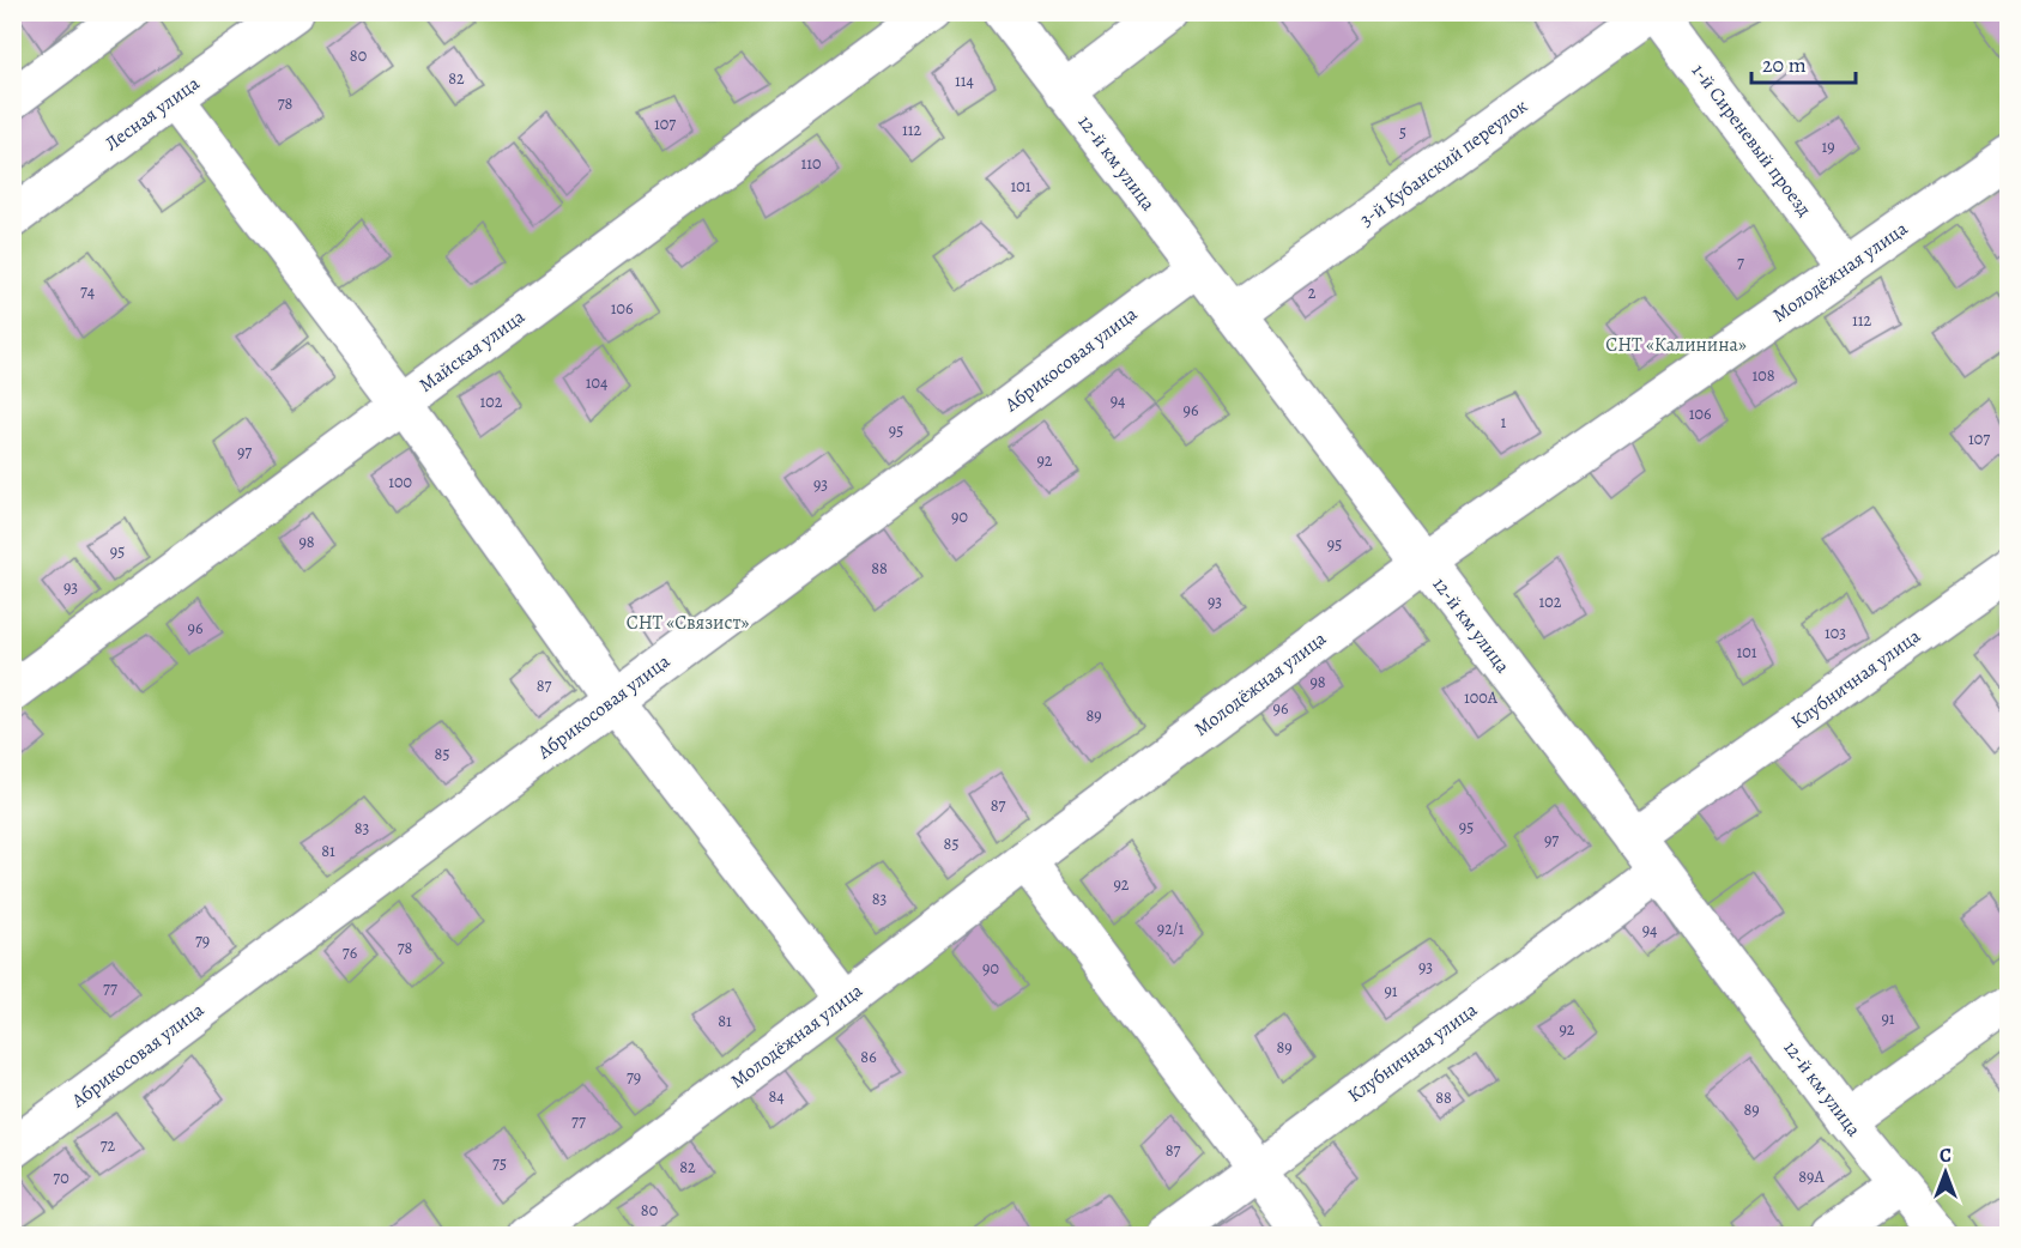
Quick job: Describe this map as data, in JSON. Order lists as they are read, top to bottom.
{
  "streets": {
    "street": [
      "Лесная улица",
      "1-й Сиреневый проезд",
      "12-й км улица",
      "3-й Кубанский переулок",
      "Молодёжная улица",
      "Майская улица",
      "Абрикосовая улица",
      "Клубничная улица"
    ]
  },
  "crossings": [
    ["1-й Сиреневый проезд", "3-й Кубанский переулок"],
    ["1-й Сиреневый проезд", "Молодёжная улица"],
    ["12-й км улица", "3-й Кубанский переулок"],
    ["12-й км улица", "Молодёжная улица"],
    ["12-й км улица", "Абрикосовая улица"],
    ["12-й км улица", "Клубничная улица"]
  ],
  "parks": ["СНТ «Калинина»", "СНТ «Связист»"],
  "house_numbers": [
    "80",
    "82",
    "114",
    "78",
    "107",
    "112",
    "5",
    "19",
    "110",
    "101",
    "7",
    "74",
    "2",
    "106",
    "112",
    "108",
    "104",
    "94",
    "102",
    "96",
    "106",
    "1",
    "95",
    "107",
    "97",
    "92",
    "100",
    "93",
    "90",
    "98",
    "95",
    "95",
    "88",
    "93",
    "93",
    "102",
    "96",
    "103",
    "101",
    "98",
    "87",
    "100А",
    "96",
    "89",
    "85",
    "87",
    "95",
    "83",
    "97",
    "85",
    "81",
    "92",
    "83",
    "92/1",
    "94",
    "79",
    "78",
    "76",
    "93",
    "90",
    "77",
    "91",
    "91",
    "81",
    "92",
    "89",
    "86",
    "79",
    "84",
    "88",
    "89",
    "77",
    "72",
    "87",
    "75",
    "82",
    "89А",
    "70",
    "80"
  ],
  "scale_bar": "20 m",
  "north": "top"
}
